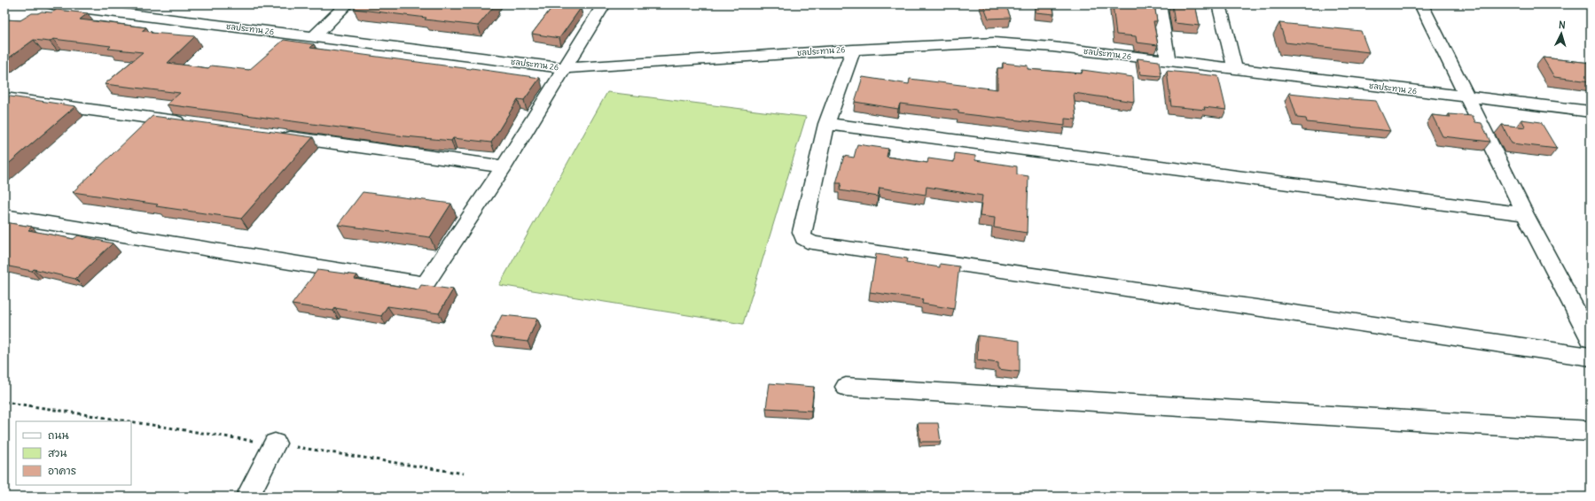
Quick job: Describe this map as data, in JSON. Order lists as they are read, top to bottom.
{
  "streets": {
    "street": ["ชลประทาน 26"]
  },
  "legend": ["ถนน", "สวน", "อาคาร"],
  "north": "top"
}
